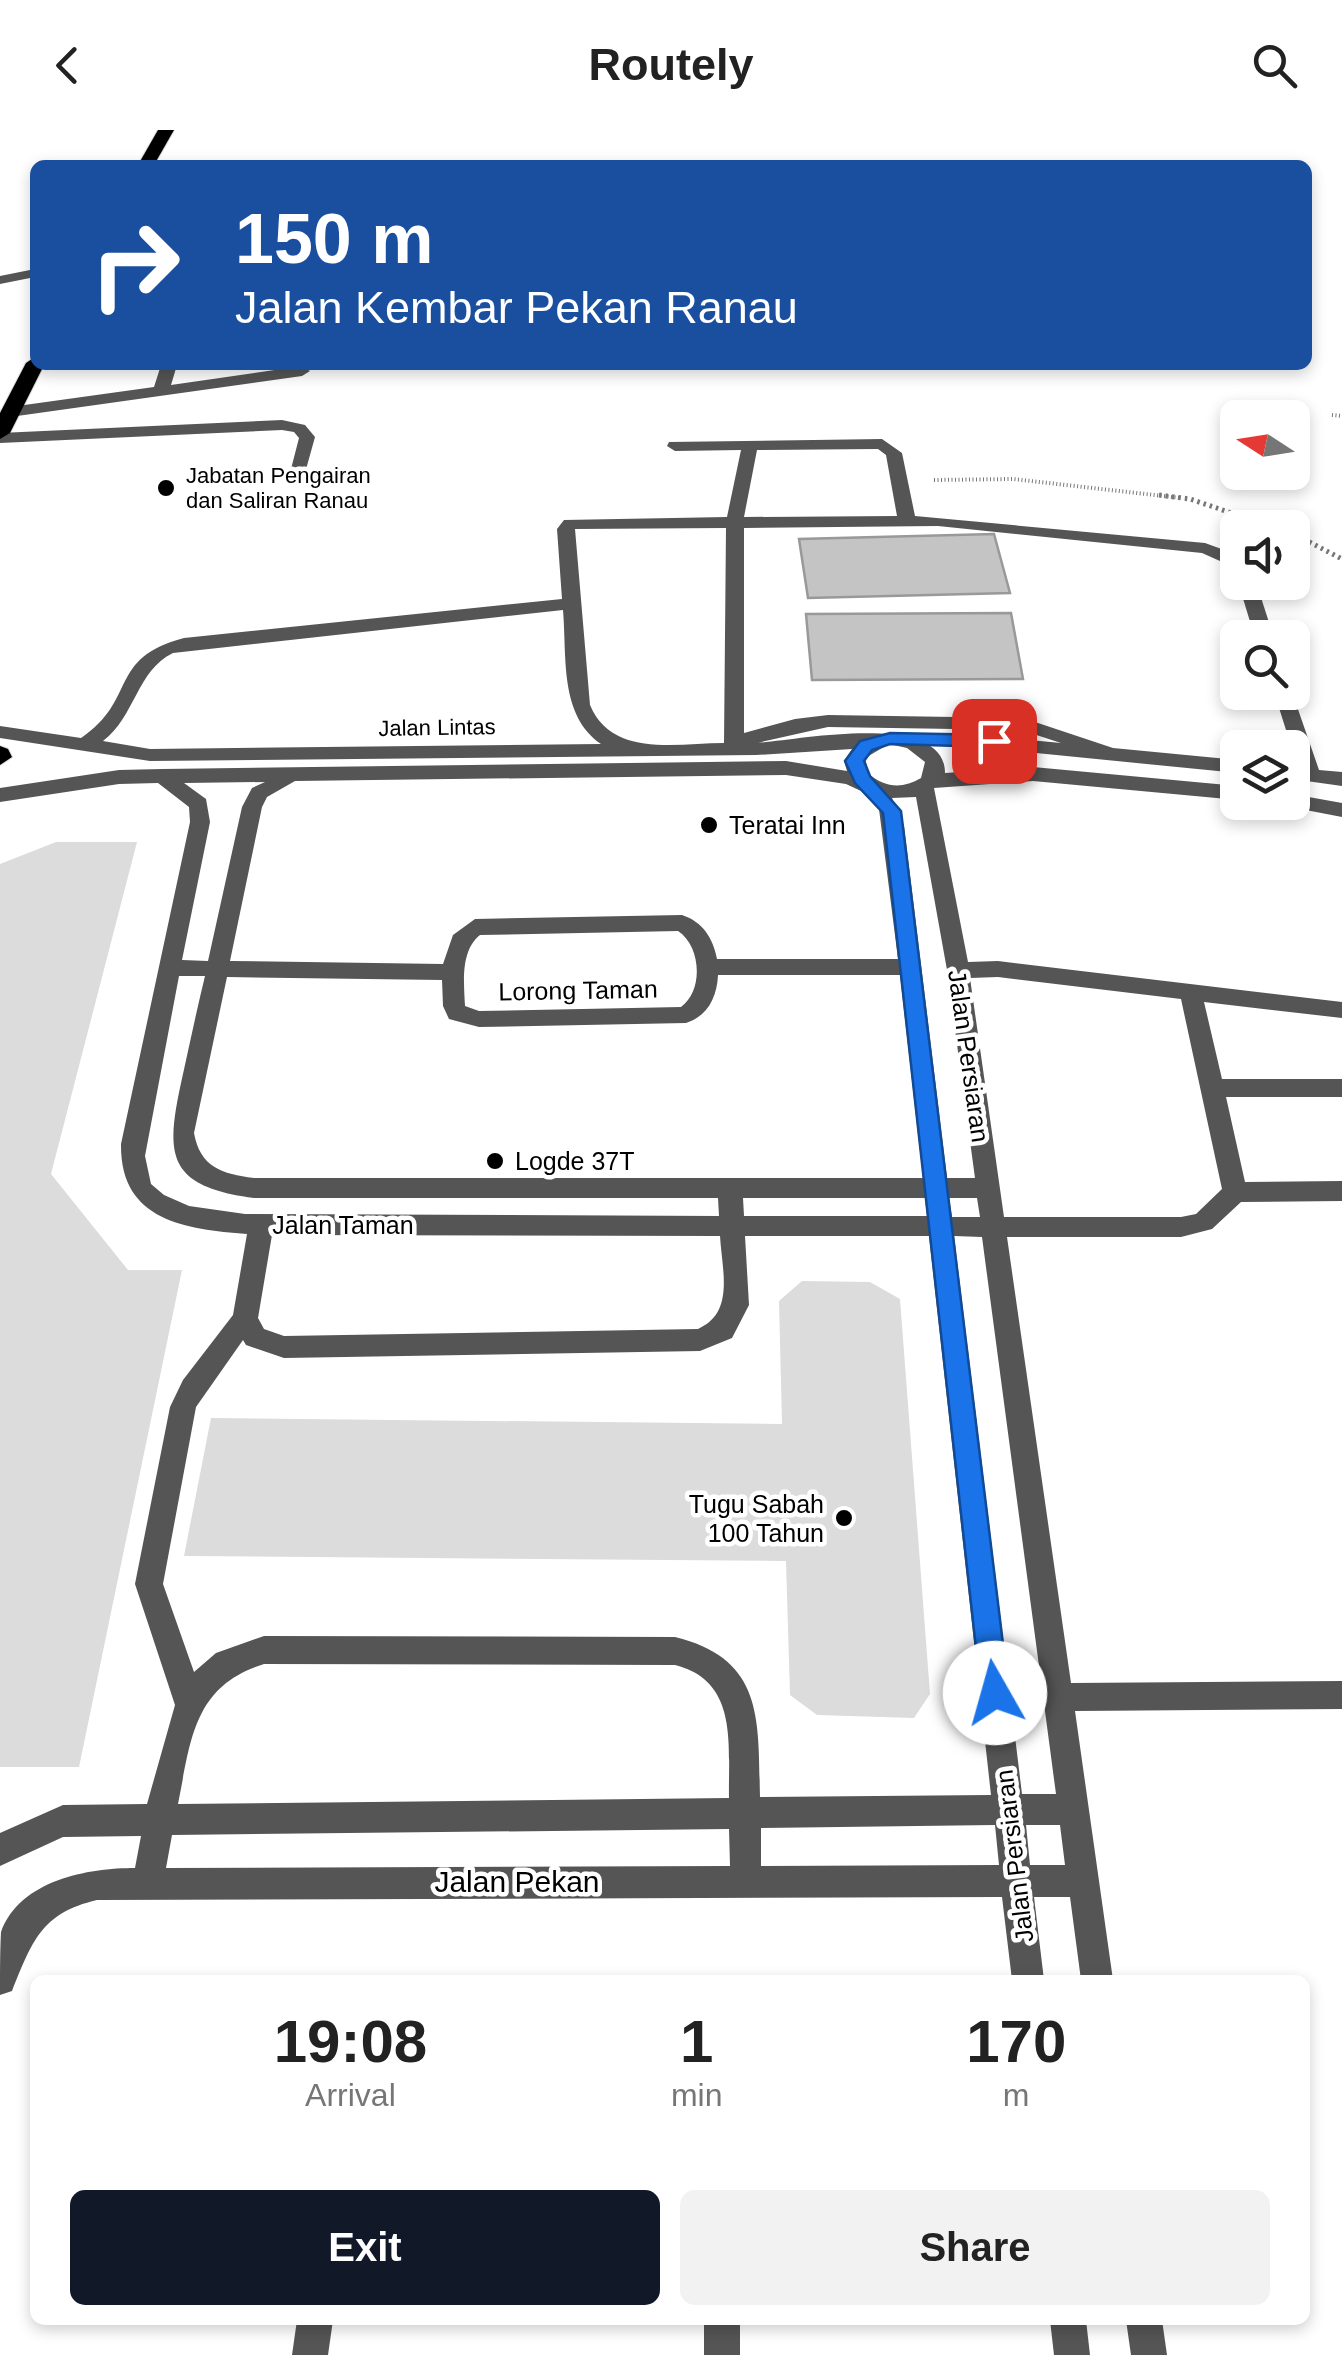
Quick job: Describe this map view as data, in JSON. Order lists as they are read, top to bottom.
{
  "streets": {
    "street": [
      "Jalan Lintas",
      "Lorong Taman",
      "Jalan Persiaran",
      "Jalan Taman",
      "Jalan Pekan"
    ]
  },
  "crossings": [
    ["Jalan Lintas", "Jalan Persiaran"],
    ["Jalan Lintas", "Jalan Taman"],
    ["Jalan Persiaran", "Jalan Taman"],
    ["Jalan Persiaran", "Jalan Pekan"]
  ],
  "places": [
    "Jabatan Pengairan dan Saliran Ranau",
    "Teratai Inn",
    "Logde 37T",
    "Tugu Sabah 100 Tahun"
  ],
  "north": "left",
  "page": {
    "header": "Routely",
    "turn": ["150 m", "Jalan Kembar Pekan Ranau"],
    "eta": [
      "19:08",
      "Arrival",
      "1",
      "min",
      "170",
      "m"
    ],
    "buttons": ["Exit", "Share"]
  }
}
